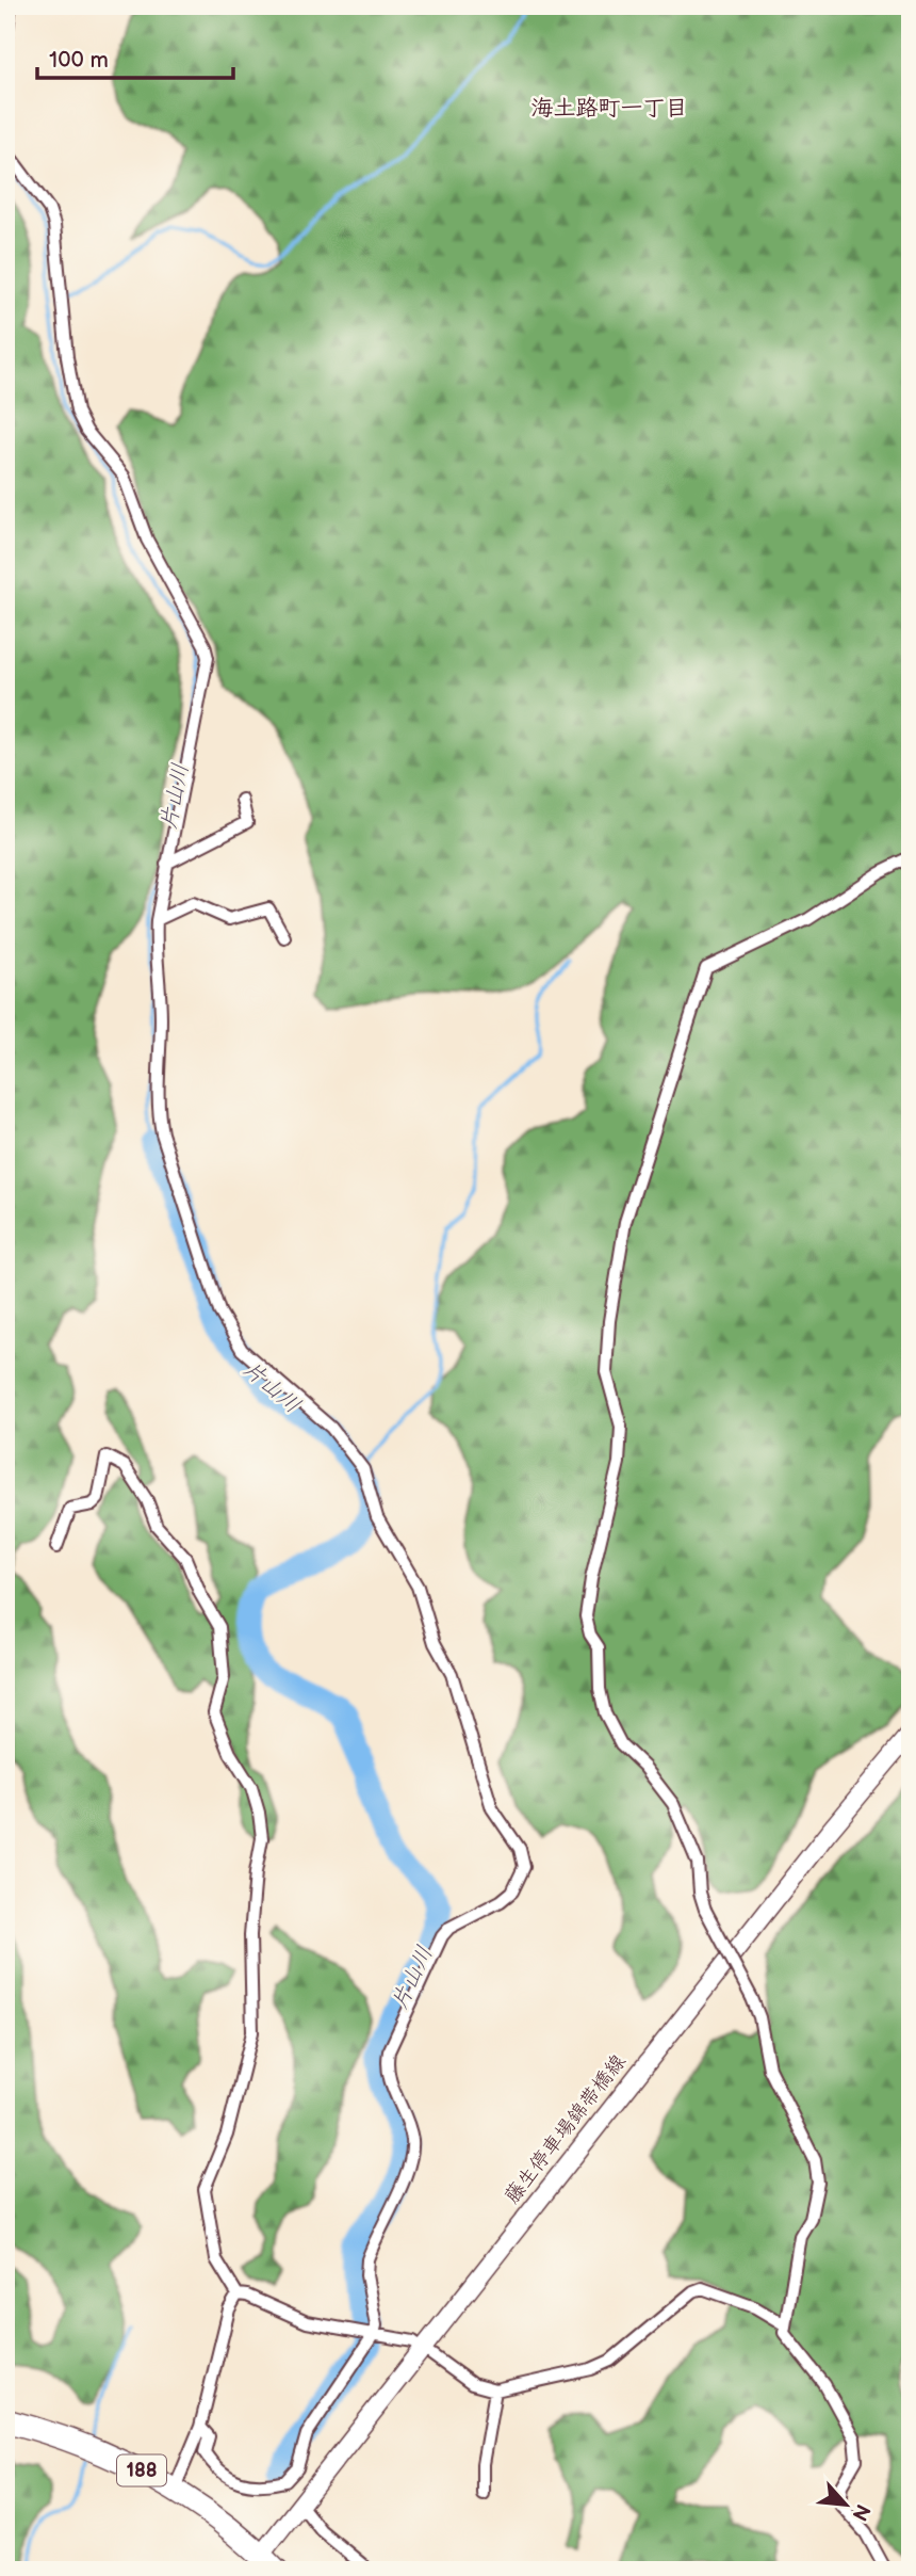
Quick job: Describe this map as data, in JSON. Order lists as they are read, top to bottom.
{
  "streets": {
    "highway": ["188"],
    "main road": ["藤生停車場錦帯橋線"]
  },
  "crossings": [
    ["藤生停車場錦帯橋線", "188"]
  ],
  "districts": ["海土路町一丁目"],
  "water": ["片山川"],
  "scale_bar": "100 m",
  "north": "bottom right"
}
